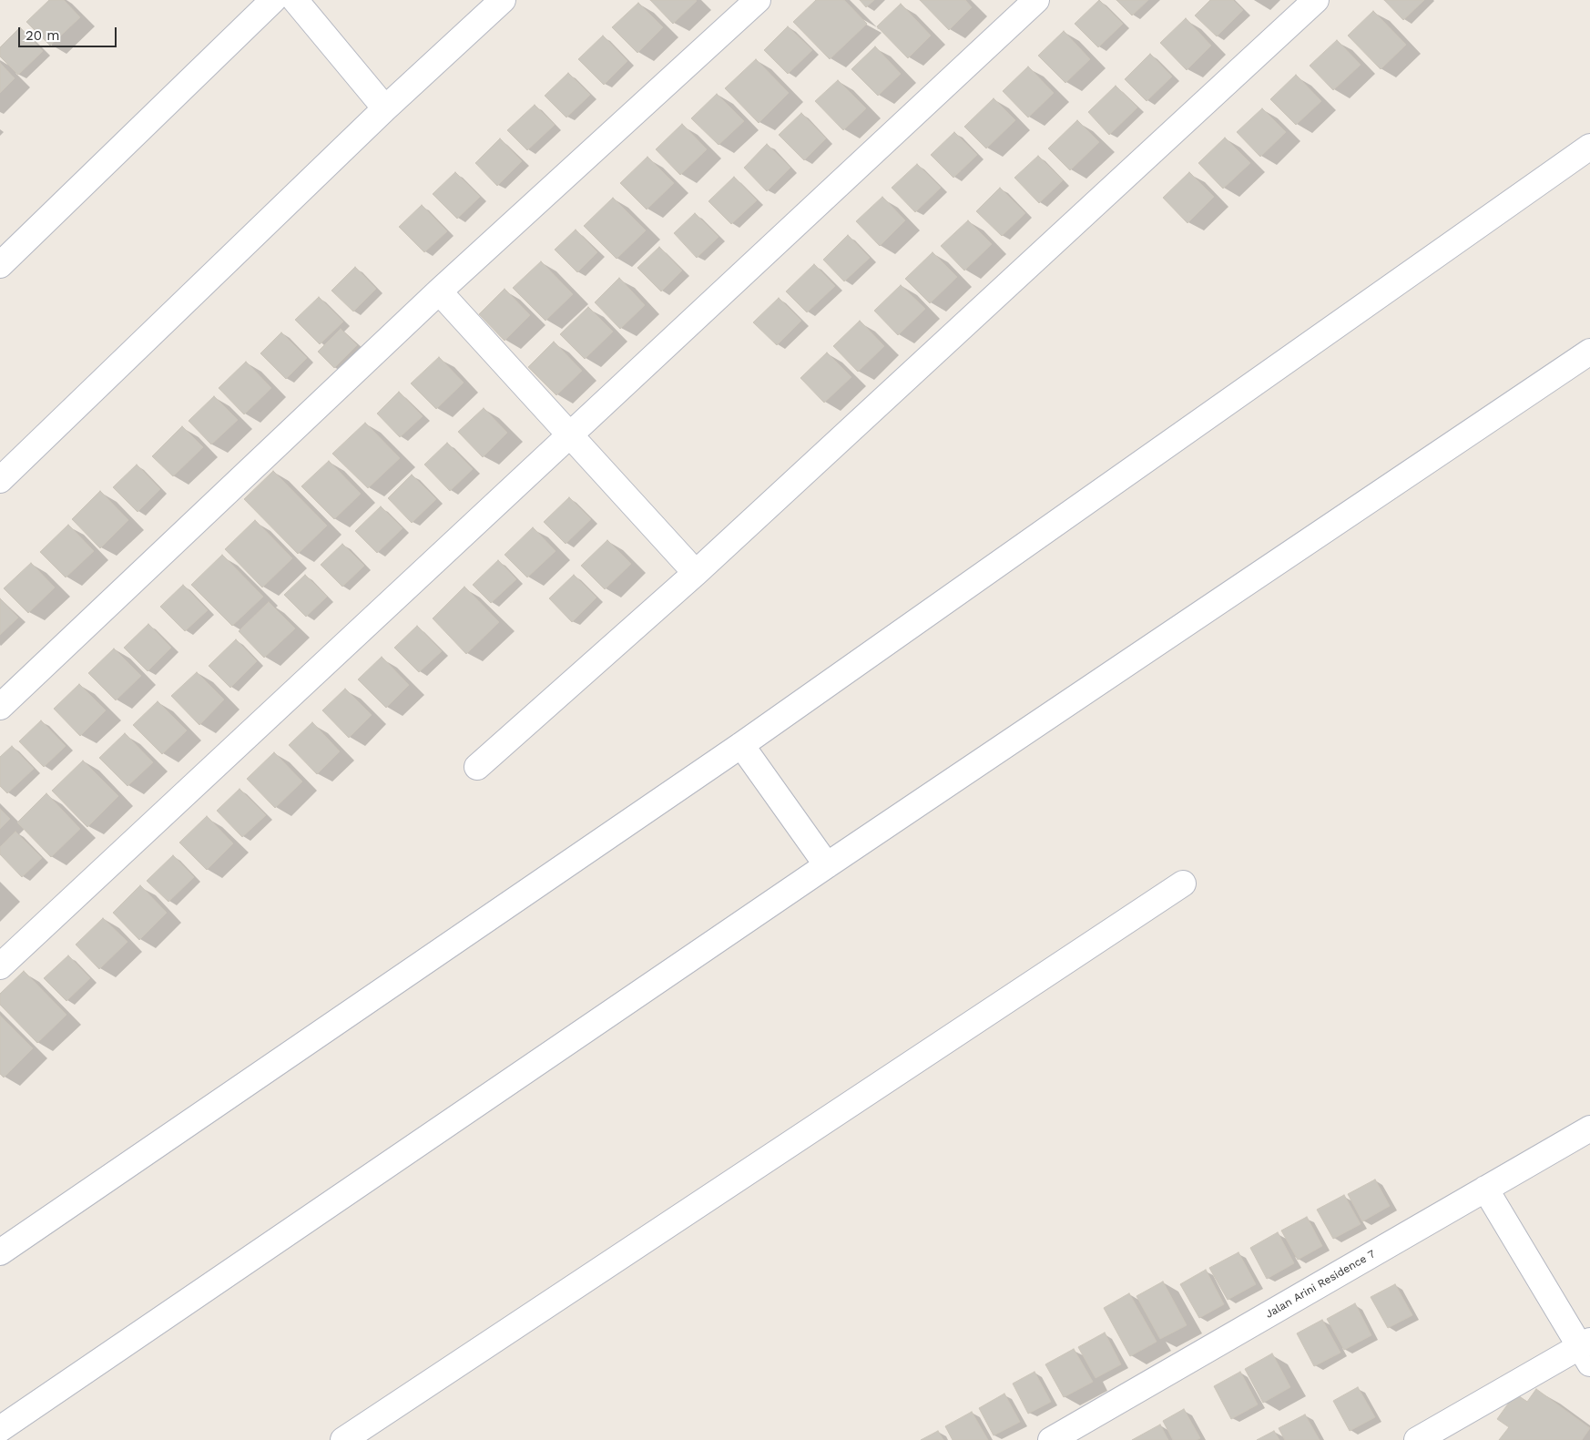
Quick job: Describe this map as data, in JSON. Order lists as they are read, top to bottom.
{
  "streets": {
    "street": ["Jalan Arini Residence 7"]
  },
  "scale_bar": "20 m"
}
